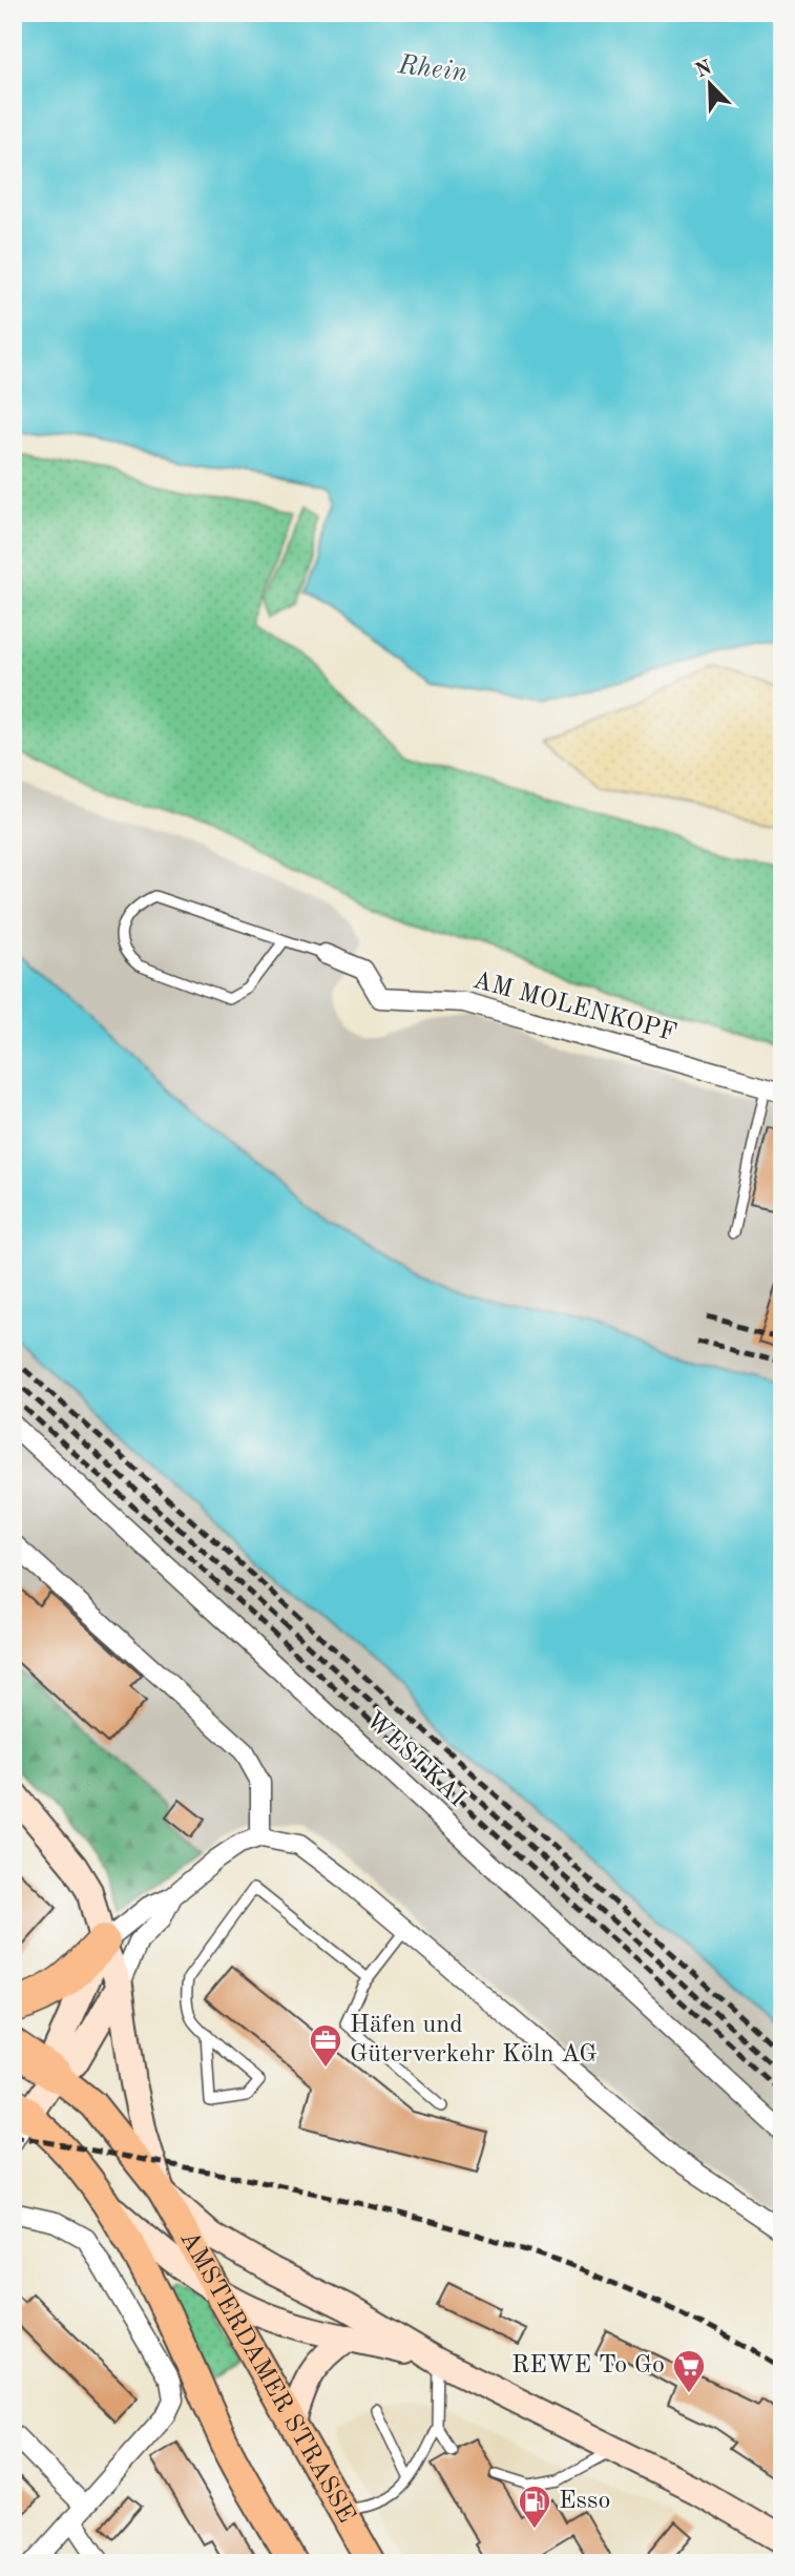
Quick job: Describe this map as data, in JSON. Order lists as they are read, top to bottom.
{
  "streets": {
    "main road": ["AMSTERDAMER STRASSE"],
    "street": ["AM MOLENKOPF", "WESTKAI"]
  },
  "water": ["Rhein"],
  "places": {
    "office": ["Häfen und Güterverkehr Köln AG"],
    "supermarket": ["REWE To Go"],
    "fuel station": ["Esso"]
  },
  "north": "top left"
}
